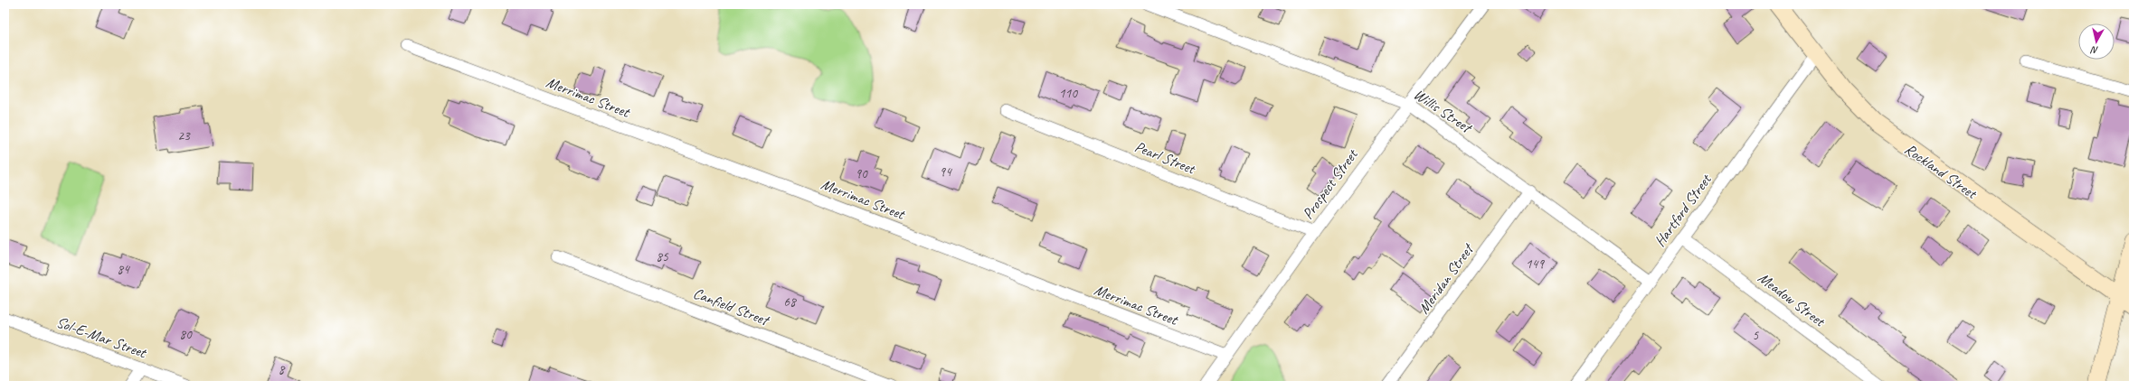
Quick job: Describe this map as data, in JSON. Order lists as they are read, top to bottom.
{
  "streets": {
    "street": [
      "Merrimac Street",
      "Willis Street",
      "Pearl Street",
      "Rockland Street",
      "Prospect Street",
      "Hartford Street",
      "Meridan Street",
      "Meadow Street",
      "Canfield Street",
      "Sol-E-Mar Street"
    ]
  },
  "crossings": [
    ["Merrimac Street", "Prospect Street"],
    ["Willis Street", "Prospect Street"],
    ["Willis Street", "Hartford Street"],
    ["Willis Street", "Meridan Street"],
    ["Pearl Street", "Prospect Street"],
    ["Rockland Street", "Hartford Street"],
    ["Hartford Street", "Meadow Street"]
  ],
  "house_numbers": [
    "110",
    "23",
    "94",
    "90",
    "85",
    "149",
    "84",
    "68",
    "80",
    "5",
    "8"
  ],
  "north": "bottom"
}
